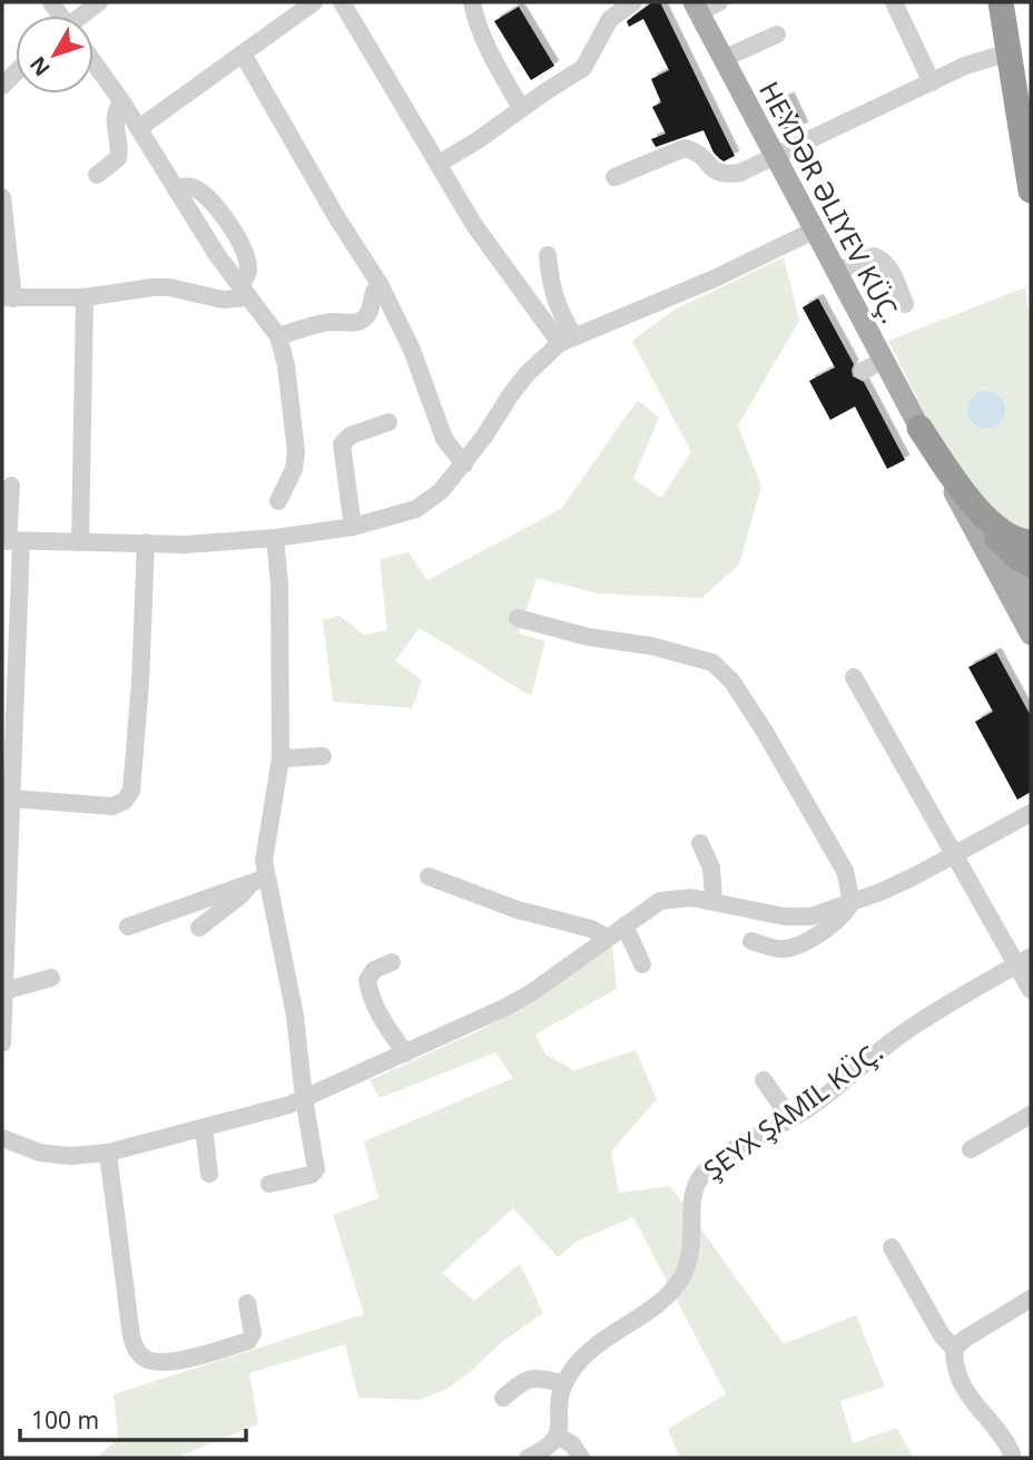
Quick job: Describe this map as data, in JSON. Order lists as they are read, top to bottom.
{
  "streets": {
    "main road": ["HEYDƏR ƏLIYEV KÜÇ."],
    "street": ["ŞEYX ŞAMIL KÜÇ."]
  },
  "scale_bar": "100 m",
  "north": "bottom left"
}
